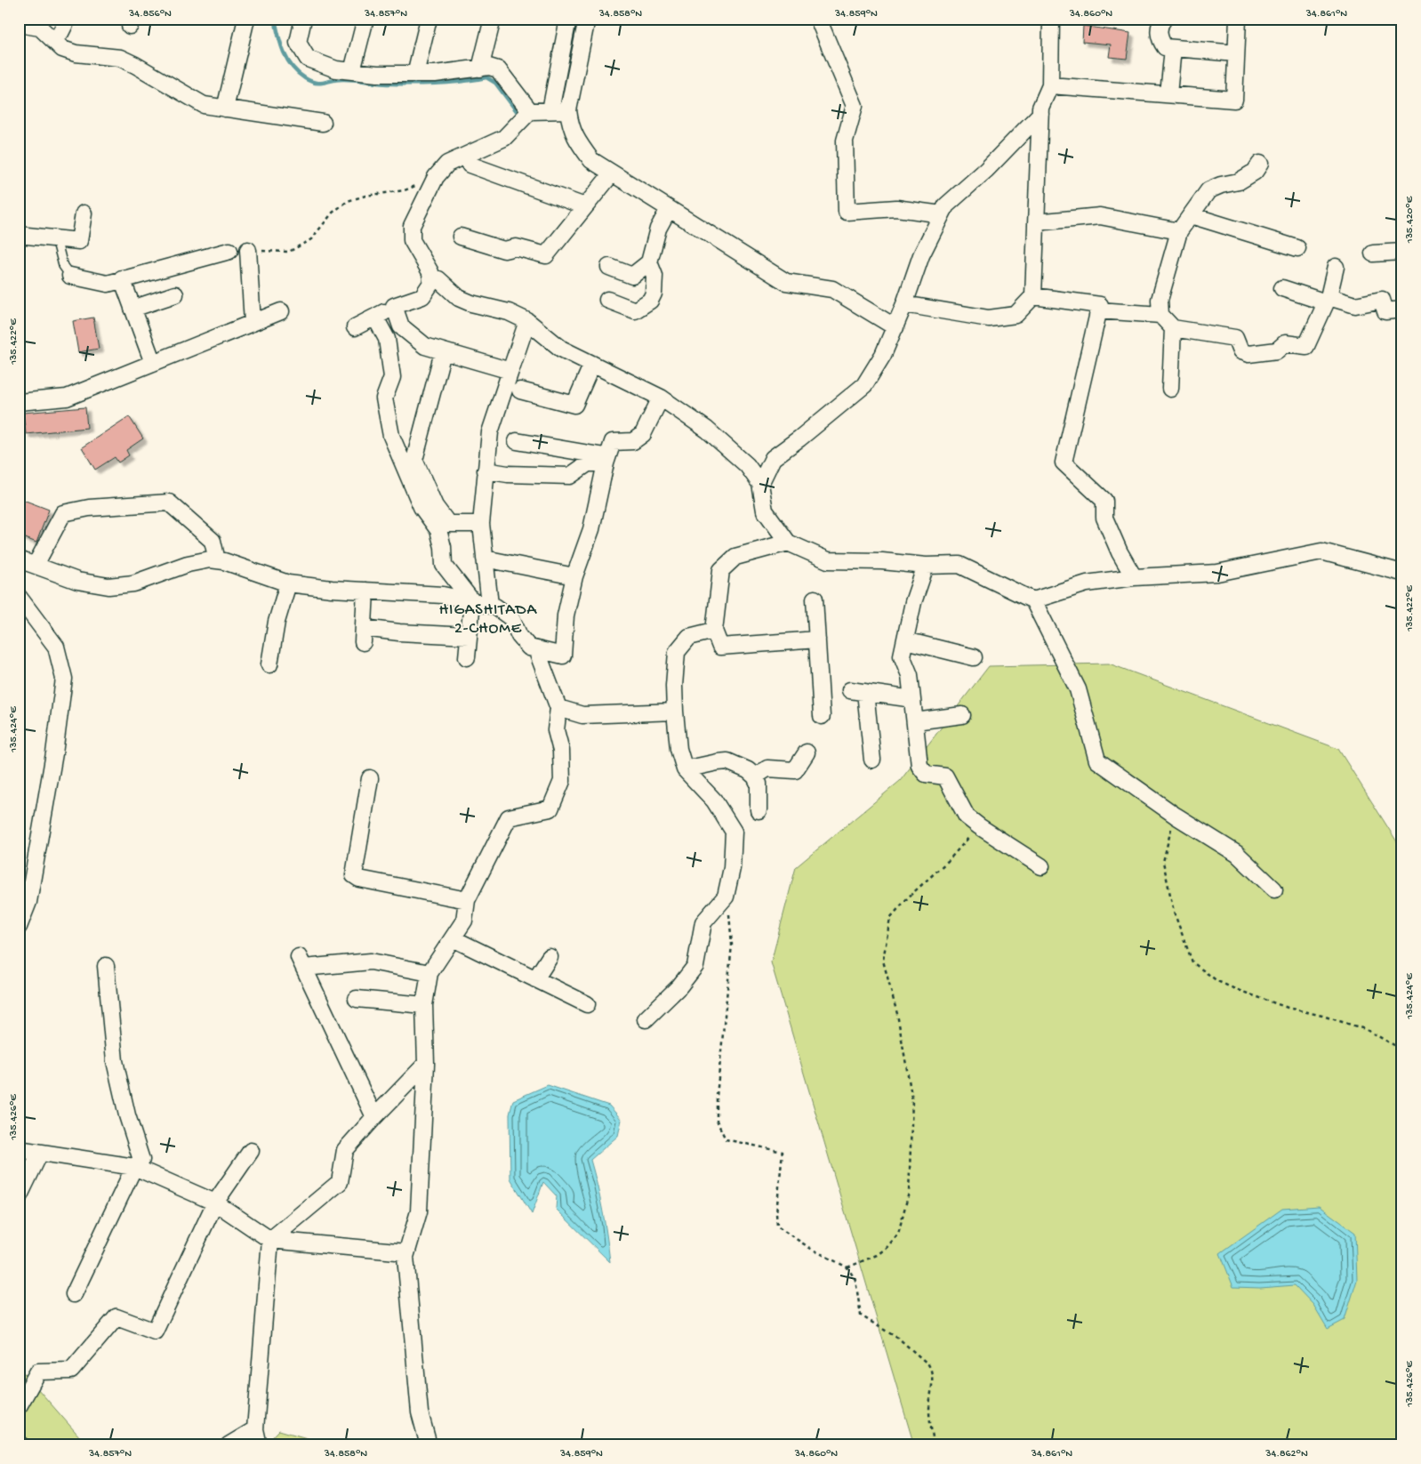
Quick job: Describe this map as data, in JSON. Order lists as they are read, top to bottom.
{
  "districts": ["HIGASHITADA 2-CHOME"],
  "coordinates": [
    "34.856°N",
    "34.857°N",
    "34.858°N",
    "34.859°N",
    "34.860°N",
    "34.861°N",
    "135.420°E",
    "135.422°E",
    "135.424°E",
    "135.426°E",
    "34.862°N"
  ]
}
